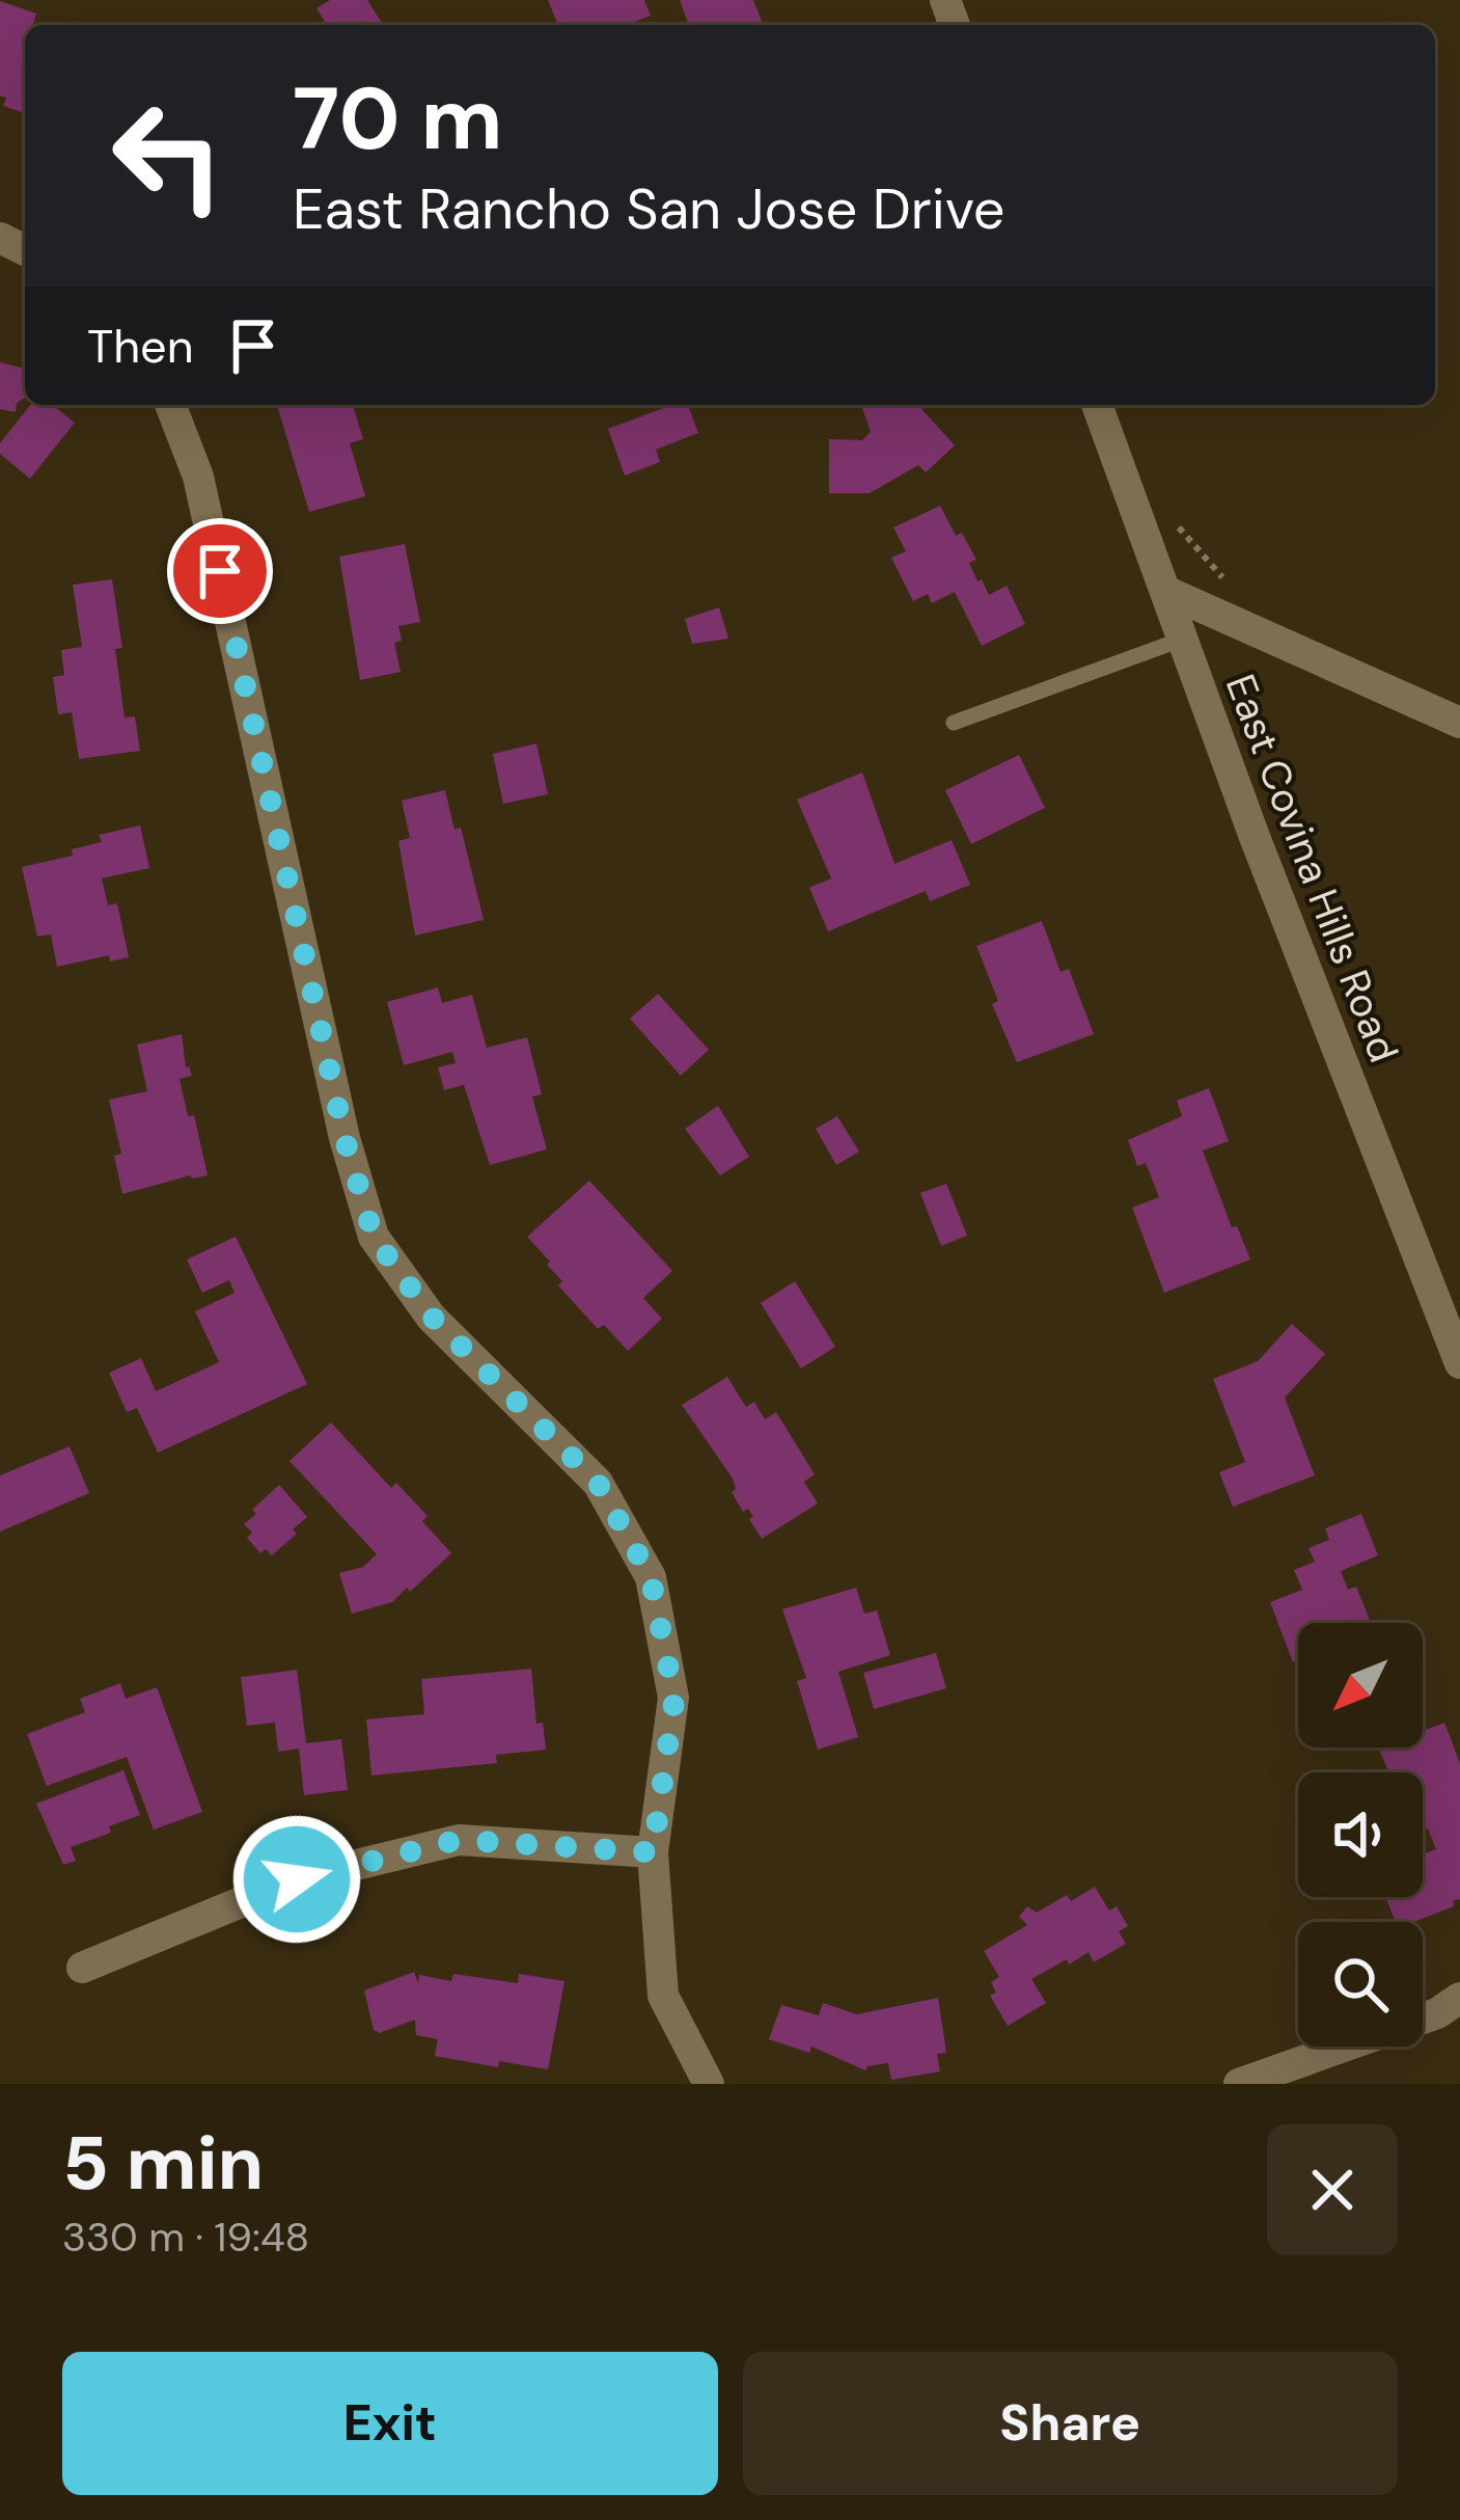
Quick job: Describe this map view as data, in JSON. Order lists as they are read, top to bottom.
{
  "streets": {
    "street": ["East Covina Hills Road"]
  },
  "north": "bottom left",
  "page": {
    "turn": ["70 m", "East Rancho San Jose Drive"],
    "then": "Then",
    "heading": ["5 min", "330 m · 19:48"],
    "buttons": ["Exit", "Share"]
  }
}
